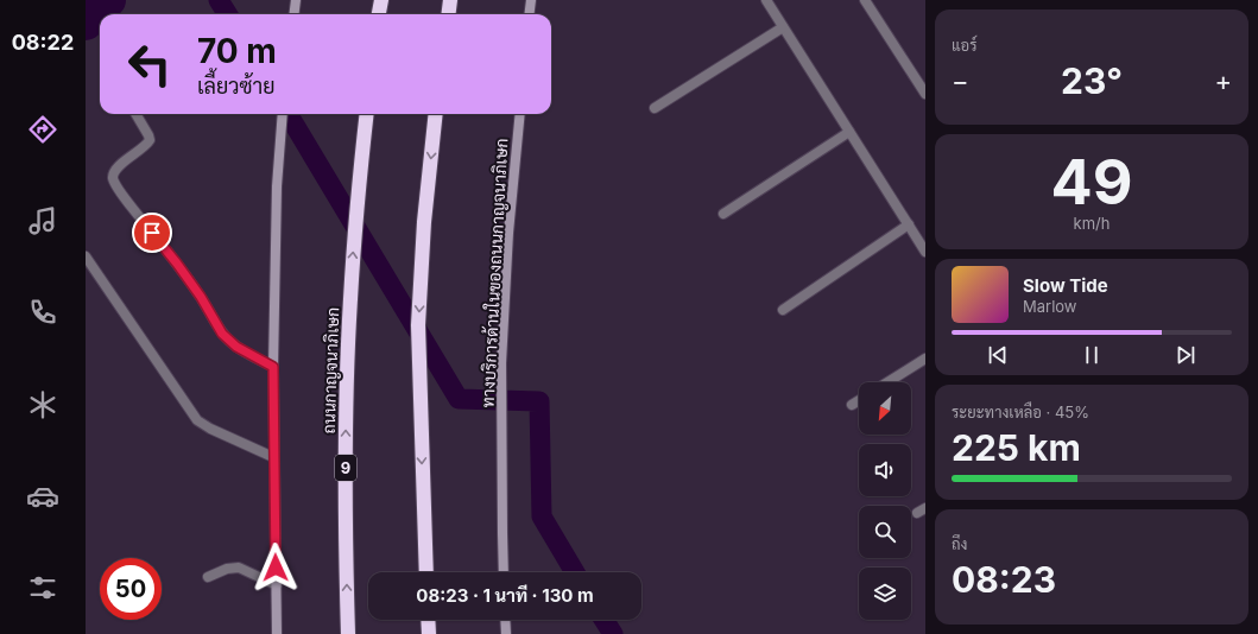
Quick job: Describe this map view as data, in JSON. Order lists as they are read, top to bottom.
{
  "streets": {
    "highway": ["ถนนกาญจนาภิเษก", "9"],
    "main road": ["ทางบริการด้านในของถนนกาญจนาภิเษก"]
  },
  "north": "bottom left",
  "page": {
    "tabs": "08:22",
    "tile": [
      "แอร์",
      ["49", "km/h"],
      ["ระยะทางเหลือ · 45%", "225 km"],
      ["ถึง", "08:23"]
    ],
    "turn": ["70 m", "เลี้ยวซ้าย"],
    "heat": ["−", "23°", "+"],
    "song": ["Slow Tide", "Marlow"],
    "limit": "50",
    "trip": "08:23 · 1 นาที · 130 m"
  }
}
